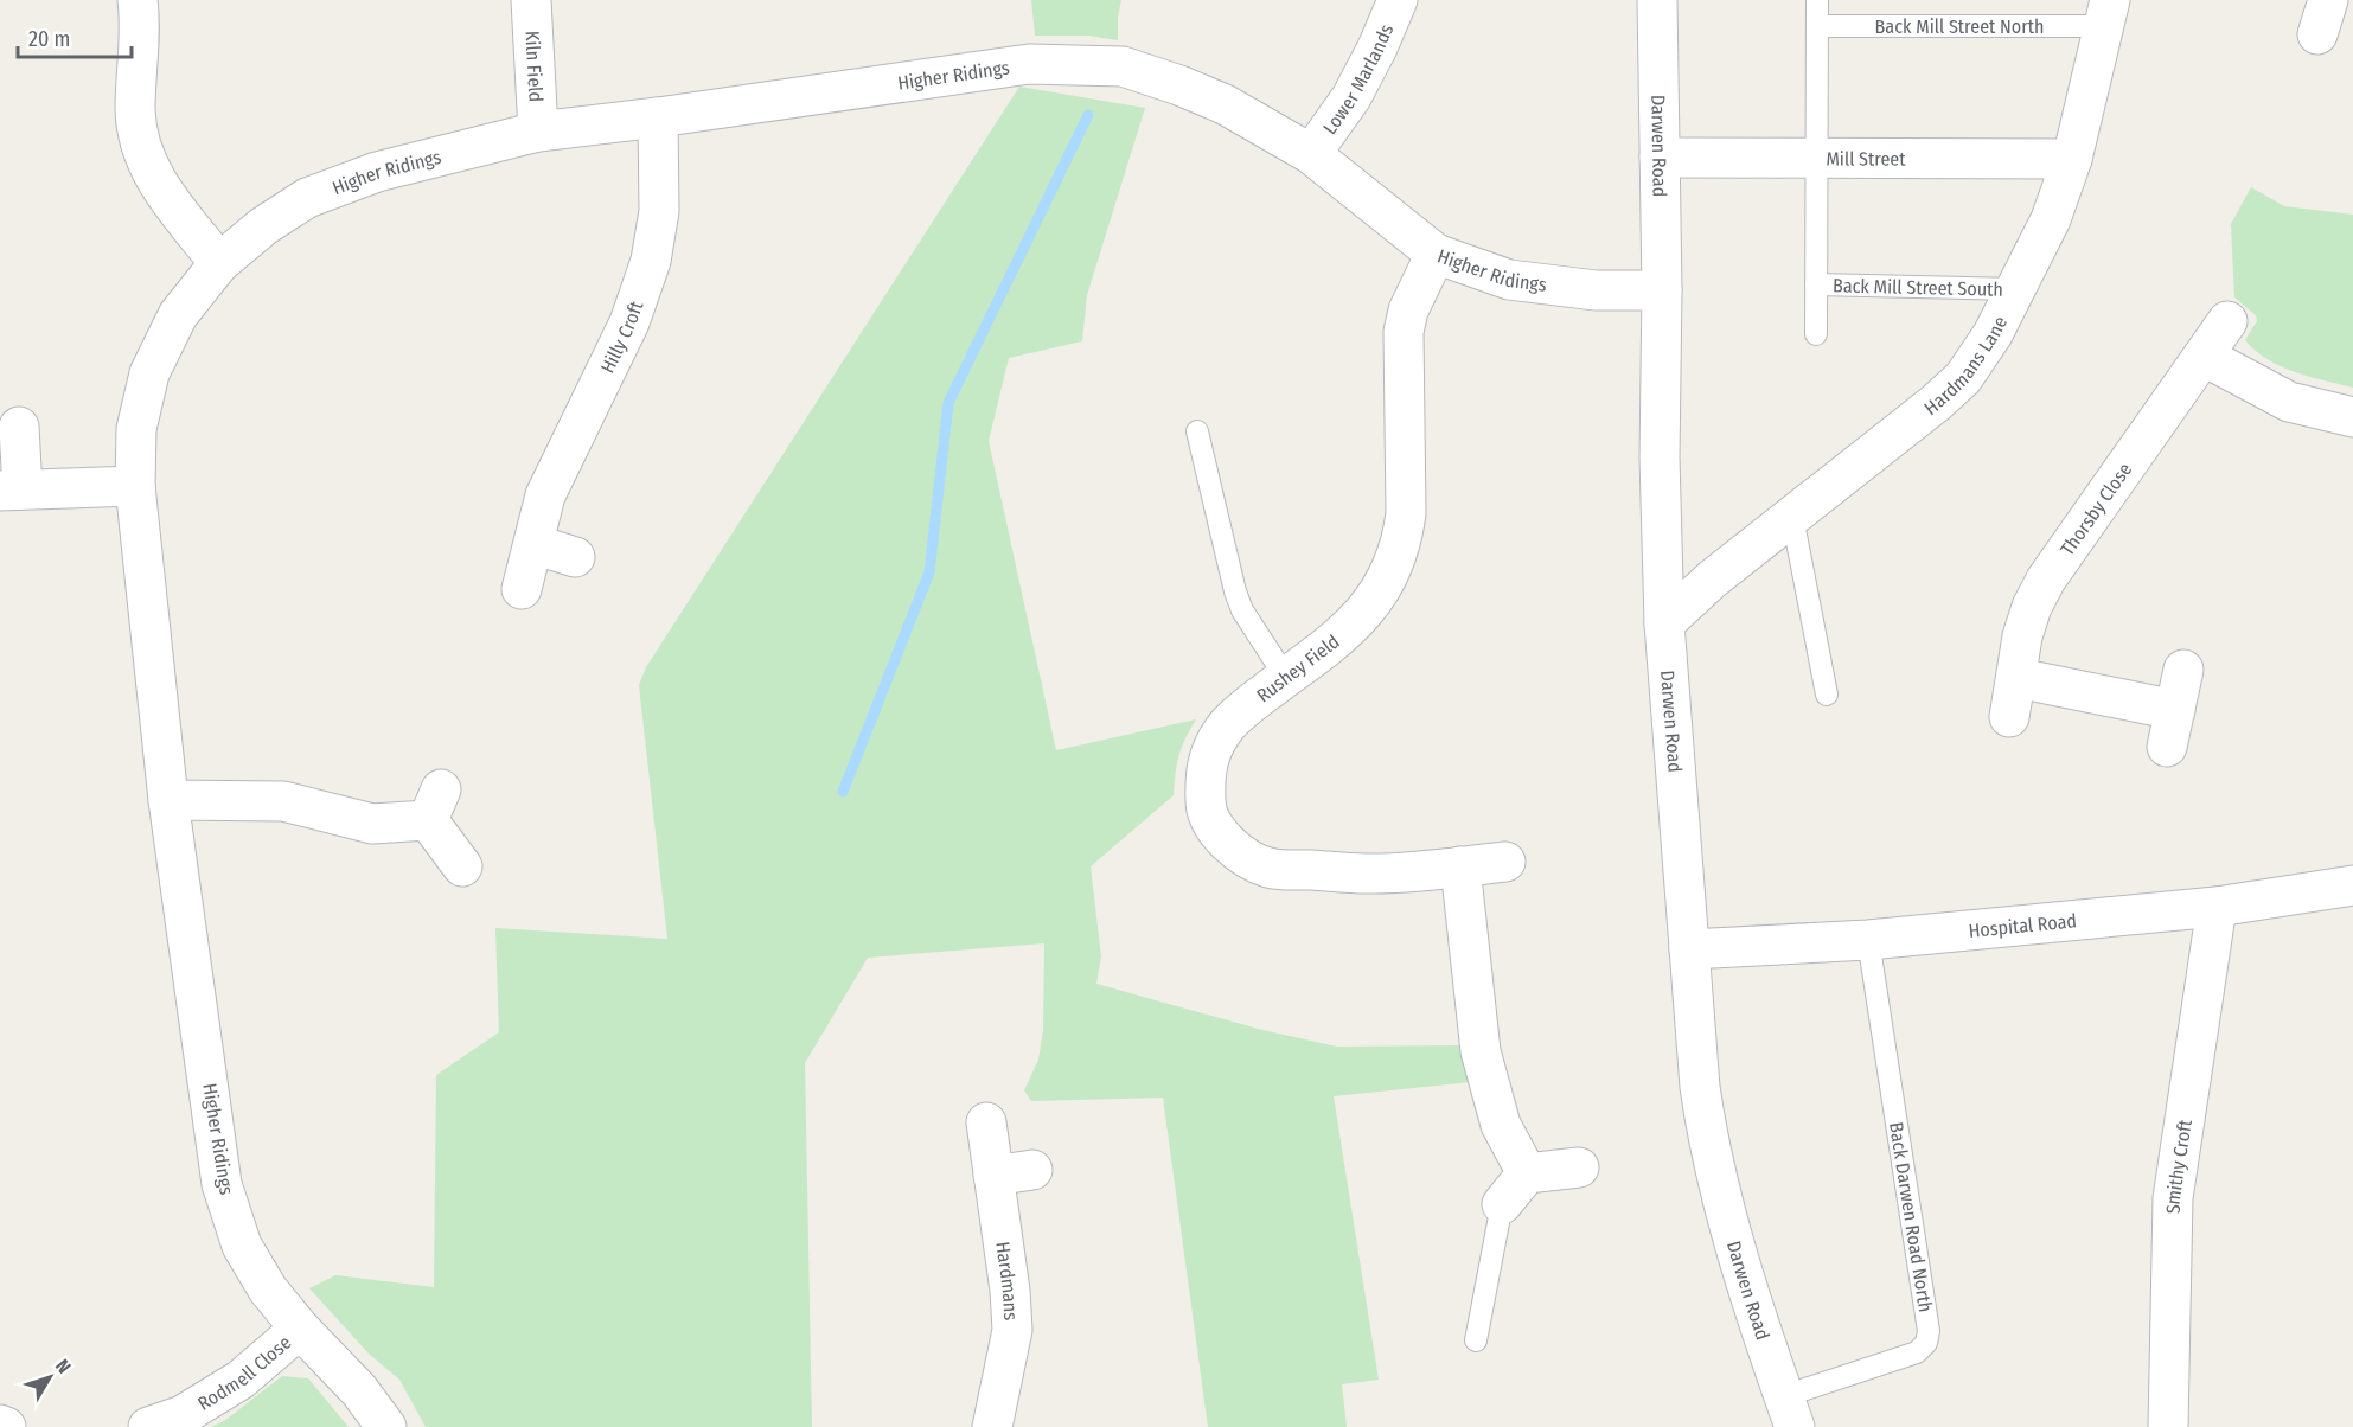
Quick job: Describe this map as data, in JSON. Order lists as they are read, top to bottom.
{
  "streets": {
    "street": [
      "Kiln Field",
      "Higher Ridings",
      "Lower Marlands",
      "Darwen Road",
      "Mill Street",
      "Hilly Croft",
      "Hardmans Lane",
      "Thorsby Close",
      "Rushey Field",
      "Hospital Road",
      "Smithy Croft",
      "Hardmans",
      "Rodmell Close"
    ],
    "lane": ["Back Mill Street North", "Back Mill Street South", "Back Darwen Road North"]
  },
  "crossings": [
    ["Back Mill Street North", "Hardmans Lane"],
    ["Kiln Field", "Higher Ridings"],
    ["Higher Ridings", "Lower Marlands"],
    ["Higher Ridings", "Darwen Road"],
    ["Higher Ridings", "Hilly Croft"],
    ["Higher Ridings", "Rushey Field"],
    ["Higher Ridings", "Rodmell Close"],
    ["Darwen Road", "Mill Street"],
    ["Darwen Road", "Hardmans Lane"],
    ["Darwen Road", "Hospital Road"],
    ["Darwen Road", "Back Darwen Road North"],
    ["Mill Street", "Hardmans Lane"],
    ["Back Mill Street South", "Hardmans Lane"],
    ["Hospital Road", "Smithy Croft"],
    ["Hospital Road", "Back Darwen Road North"]
  ],
  "scale_bar": "20 m",
  "north": "top right"
}
